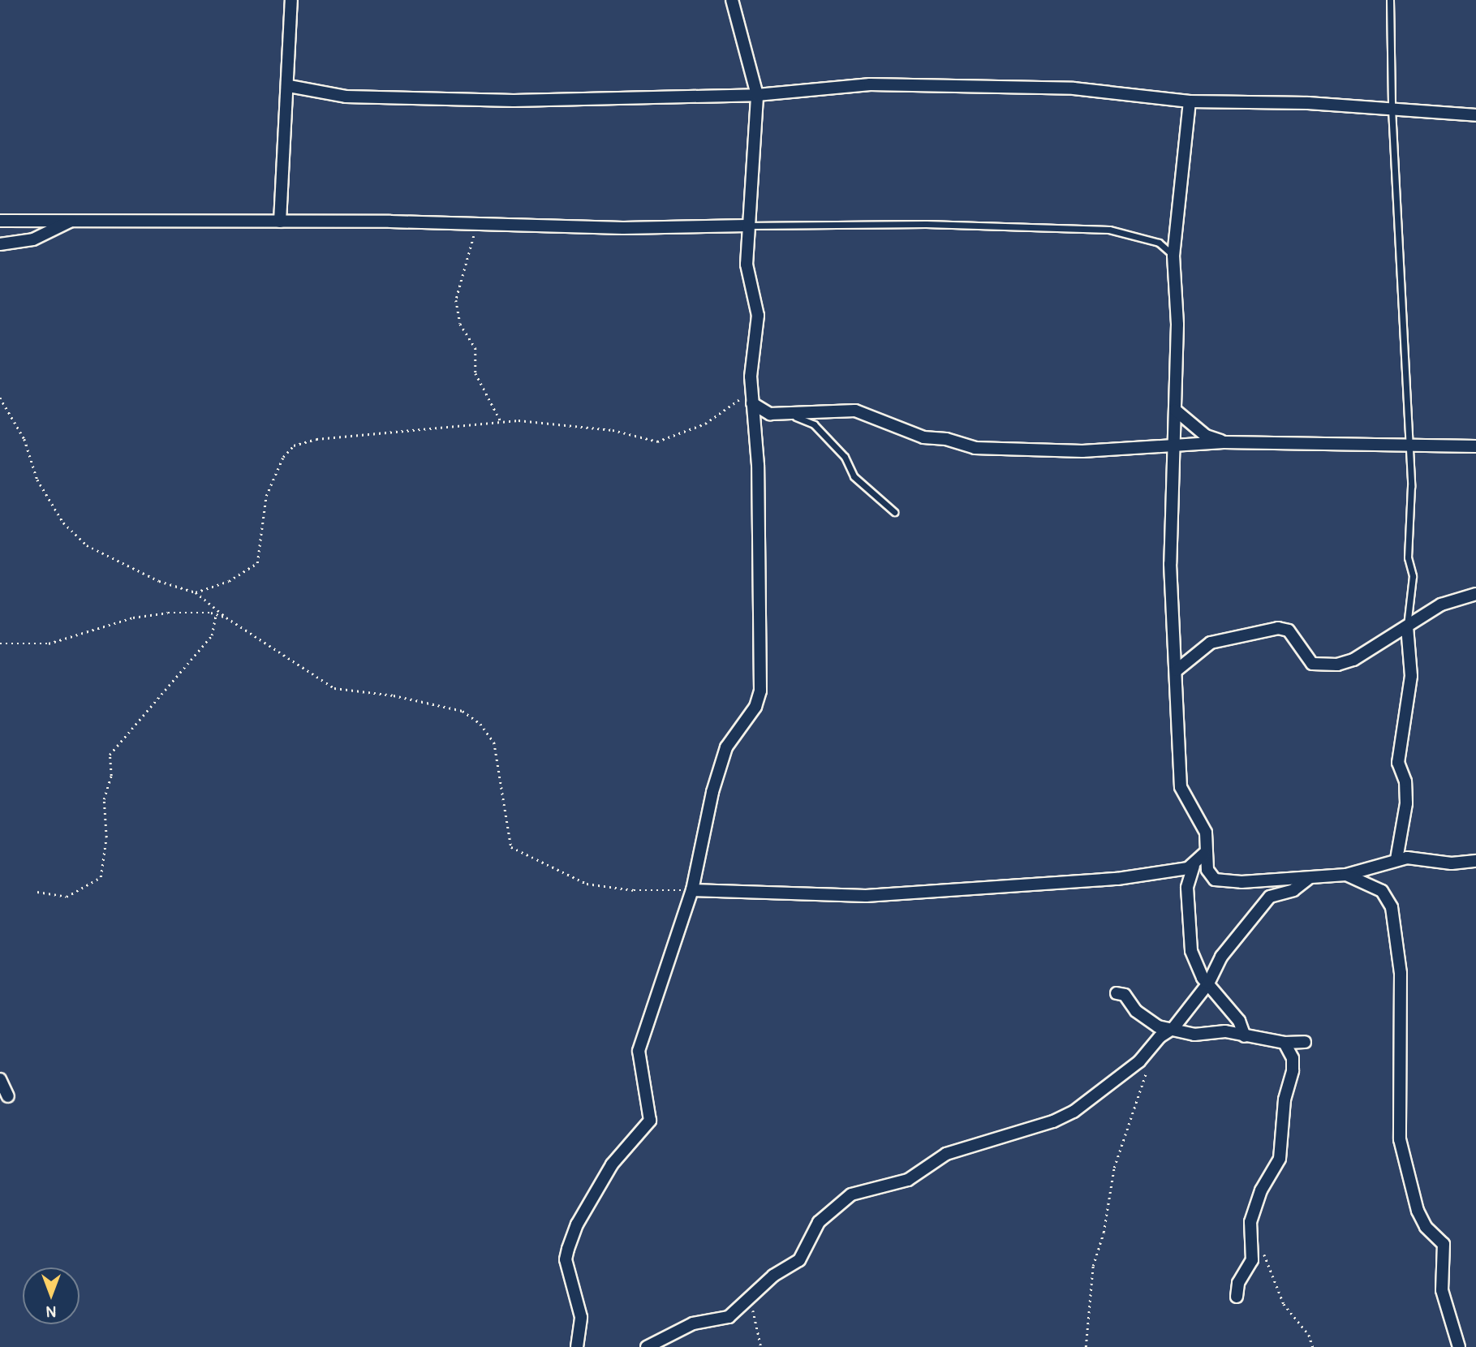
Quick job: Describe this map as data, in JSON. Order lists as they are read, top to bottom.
{
  "north": "bottom"
}
